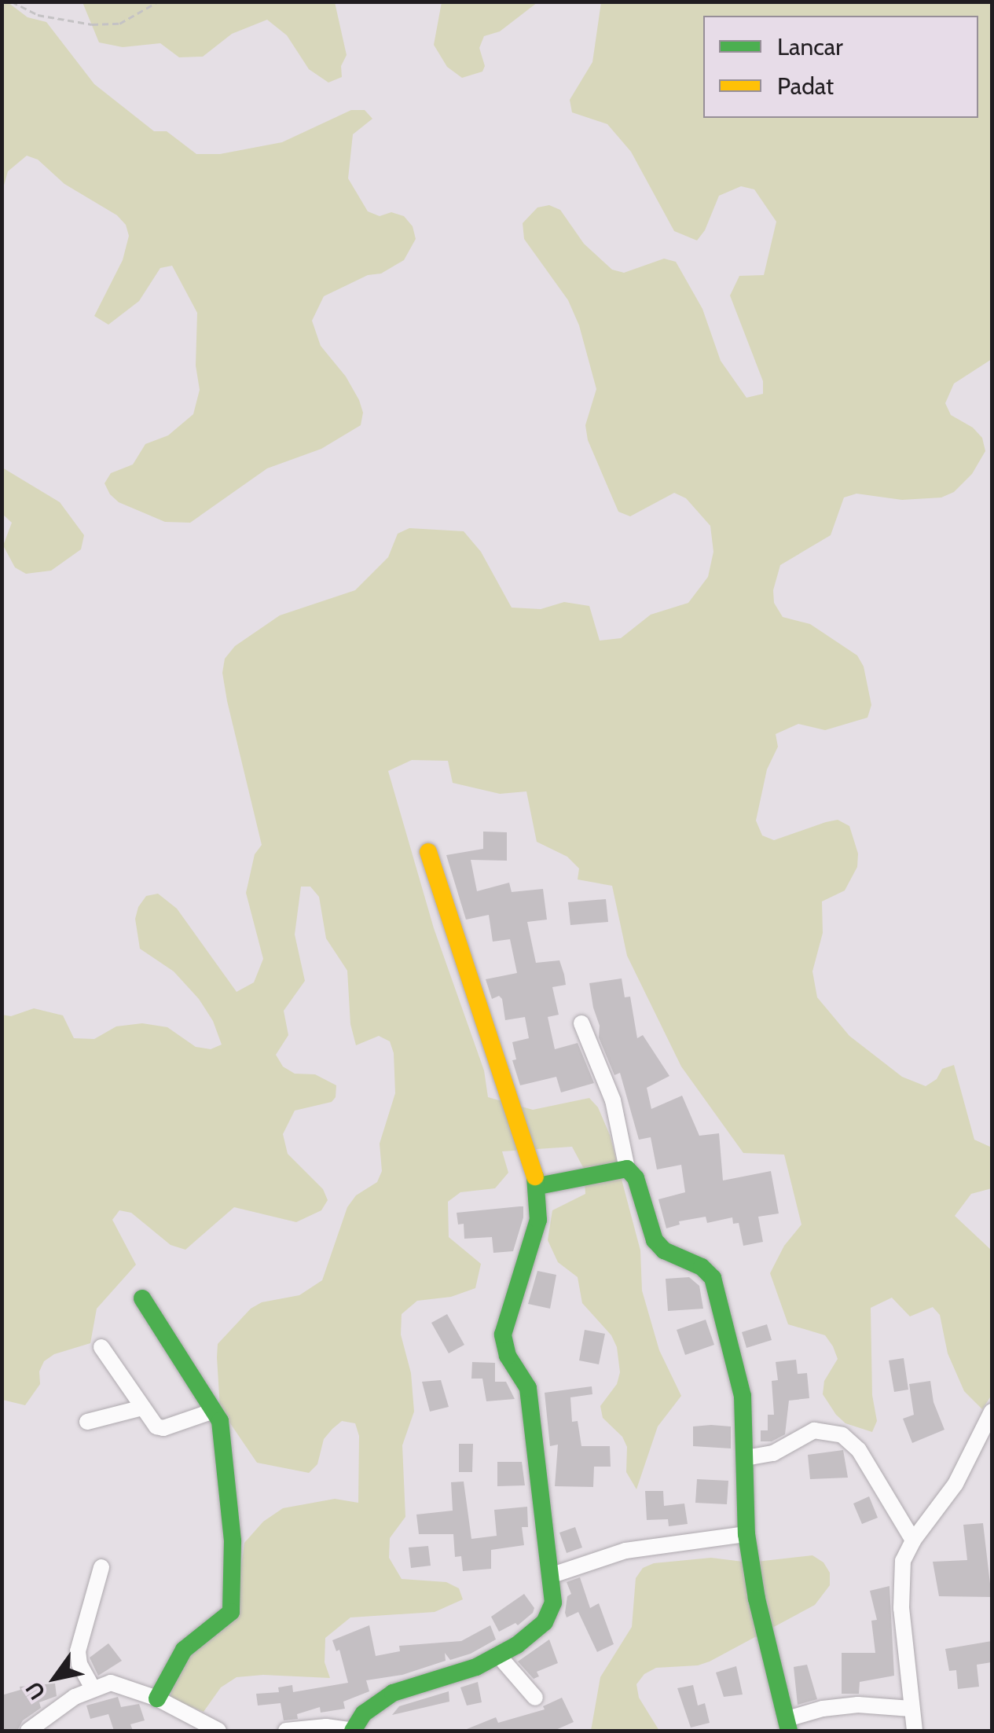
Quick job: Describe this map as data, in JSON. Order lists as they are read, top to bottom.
{
  "legend": ["Lancar", "Padat"],
  "north": "bottom left"
}
